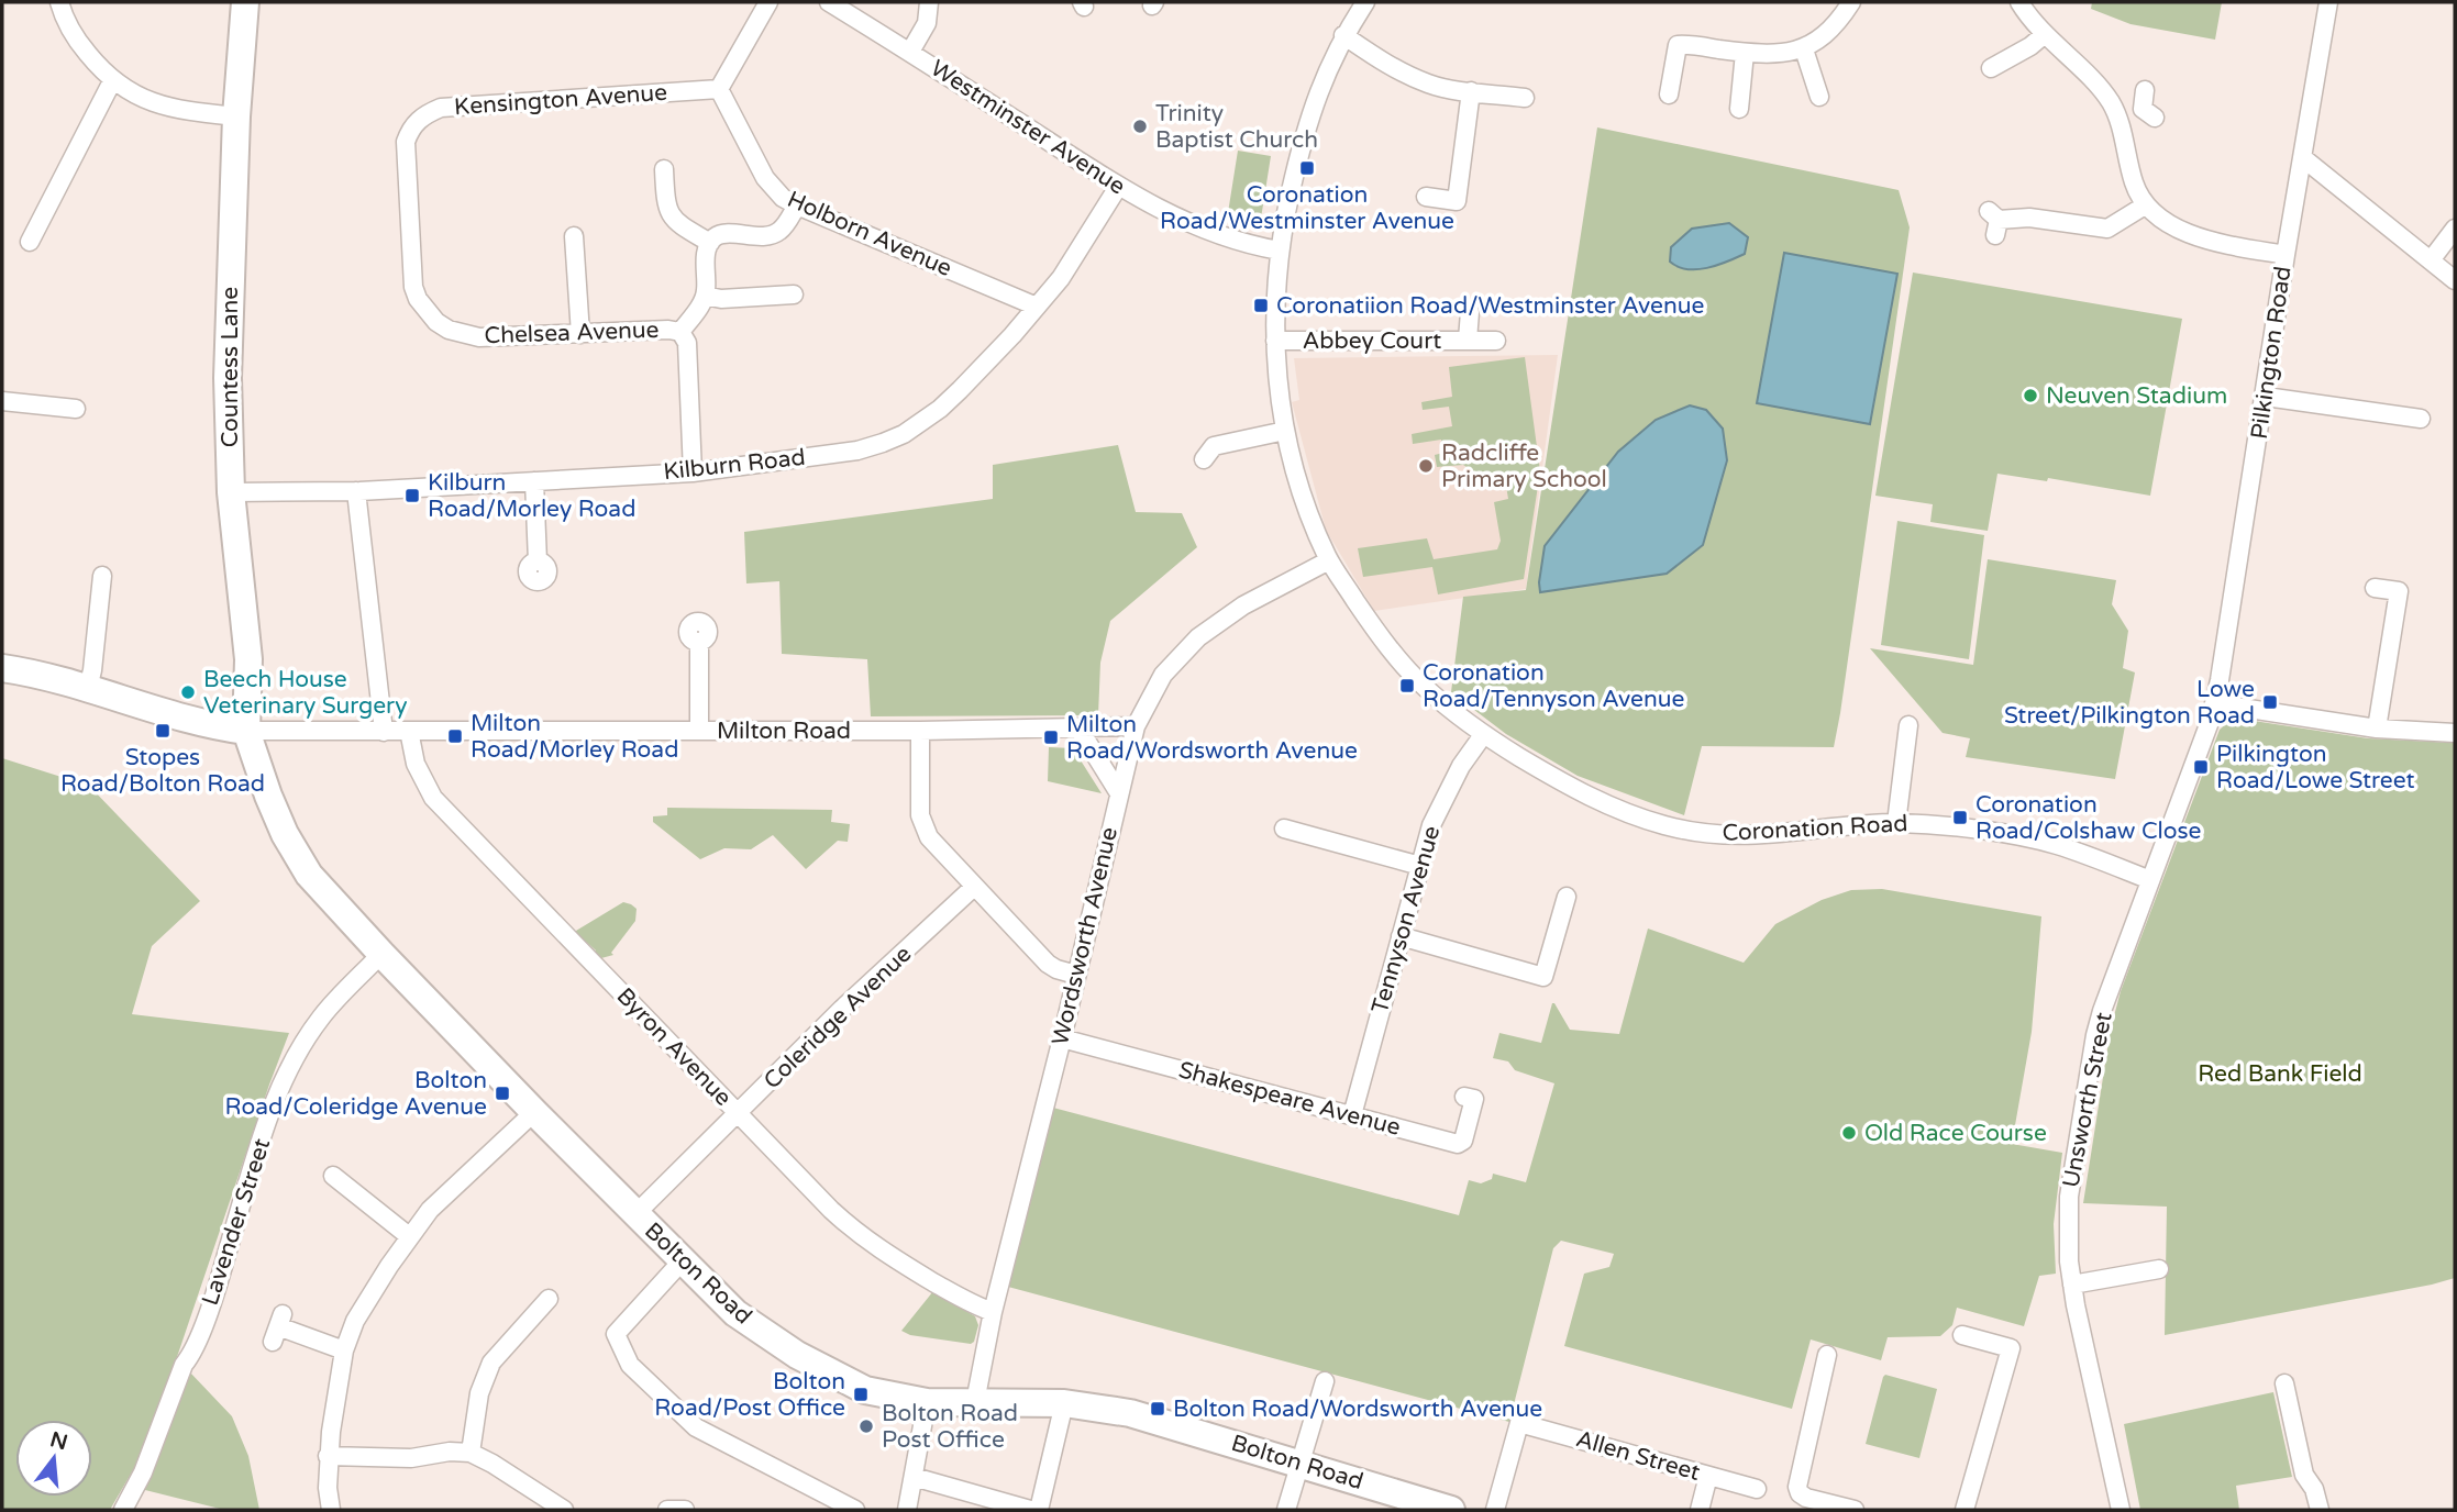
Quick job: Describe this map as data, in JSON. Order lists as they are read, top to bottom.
{
  "streets": {
    "main road": ["Countess Lane", "Bolton Road"],
    "street": [
      "Kensington Avenue",
      "Westminster Avenue",
      "Holborn Avenue",
      "Chelsea Avenue",
      "Abbey Court",
      "Pilkington Road",
      "Kilburn Road",
      "Milton Road",
      "Coronation Road",
      "Tennyson Avenue",
      "Wordsworth Avenue",
      "Coleridge Avenue",
      "Byron Avenue",
      "Shakespeare Avenue",
      "Unsworth Street",
      "Lavender Street",
      "Allen Street"
    ]
  },
  "crossings": [
    ["Kensington Avenue", "Holborn Avenue"],
    ["Kensington Avenue", "Chelsea Avenue"],
    ["Westminster Avenue", "Kilburn Road"],
    ["Westminster Avenue", "Coronation Road"],
    ["Holborn Avenue", "Kilburn Road"],
    ["Abbey Court", "Coronation Road"],
    ["Pilkington Road", "Unsworth Street"],
    ["Countess Lane", "Kilburn Road"],
    ["Countess Lane", "Milton Road"],
    ["Countess Lane", "Bolton Road"],
    ["Milton Road", "Wordsworth Avenue"],
    ["Milton Road", "Byron Avenue"],
    ["Milton Road", "Bolton Road"],
    ["Coronation Road", "Tennyson Avenue"],
    ["Coronation Road", "Wordsworth Avenue"],
    ["Coronation Road", "Unsworth Street"],
    ["Tennyson Avenue", "Shakespeare Avenue"],
    ["Wordsworth Avenue", "Byron Avenue"],
    ["Wordsworth Avenue", "Shakespeare Avenue"],
    ["Wordsworth Avenue", "Bolton Road"],
    ["Coleridge Avenue", "Byron Avenue"],
    ["Coleridge Avenue", "Bolton Road"],
    ["Lavender Street", "Bolton Road"]
  ],
  "parks": ["Red Bank Field"],
  "places": {
    "other": [
      "Trinity Baptist Church",
      "Neuven Stadium",
      "Radcliffe Primary School",
      "Beech House Veterinary Surgery",
      "Old Race Course",
      "Bolton Road Post Office"
    ],
    "transit": [
      "Coronation Road/Westminster Avenue",
      "Coronatiion Road/Westminster Avenue",
      "Kilburn Road/Morley Road",
      "Coronation Road/Tennyson Avenue",
      "Lowe Street/Pilkington Road",
      "Stopes Road/Bolton Road",
      "Milton Road/Morley Road",
      "Milton Road/Wordsworth Avenue",
      "Pilkington Road/Lowe Street",
      "Coronation Road/Colshaw Close",
      "Bolton Road/Coleridge Avenue",
      "Bolton Road/Post Office",
      "Bolton Road/Wordsworth Avenue"
    ]
  },
  "north": "top"
}
